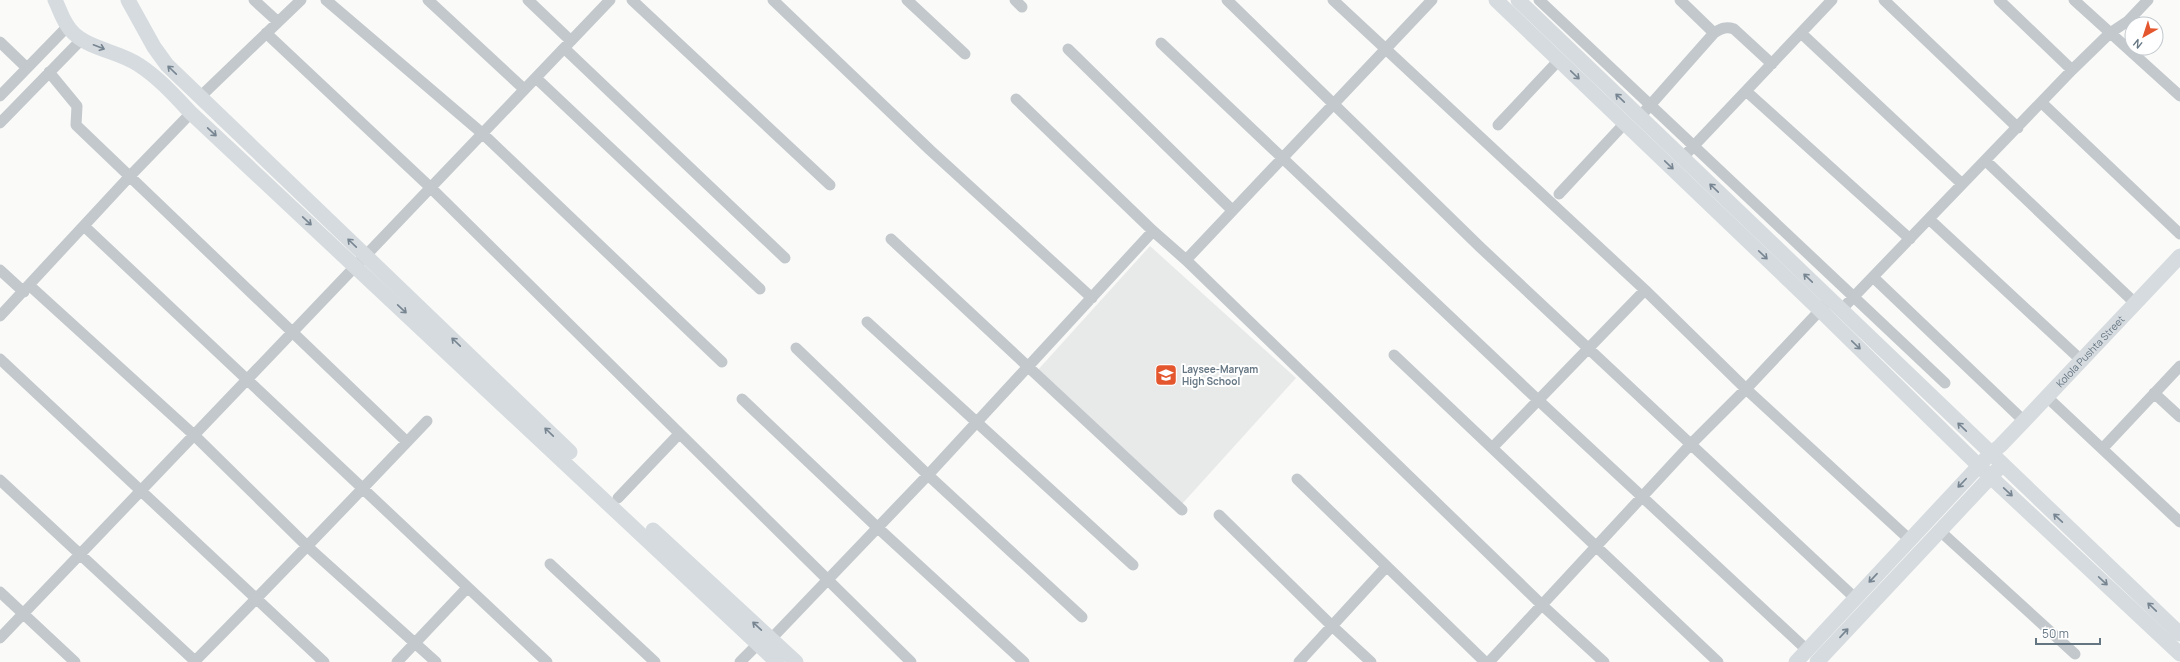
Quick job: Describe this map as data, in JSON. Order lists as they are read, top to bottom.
{
  "streets": {
    "main road": ["Kolola Pushta Street"]
  },
  "places": {
    "school or university": ["Laysee-Maryam High School"]
  },
  "scale_bar": "50 m",
  "north": "bottom left"
}
